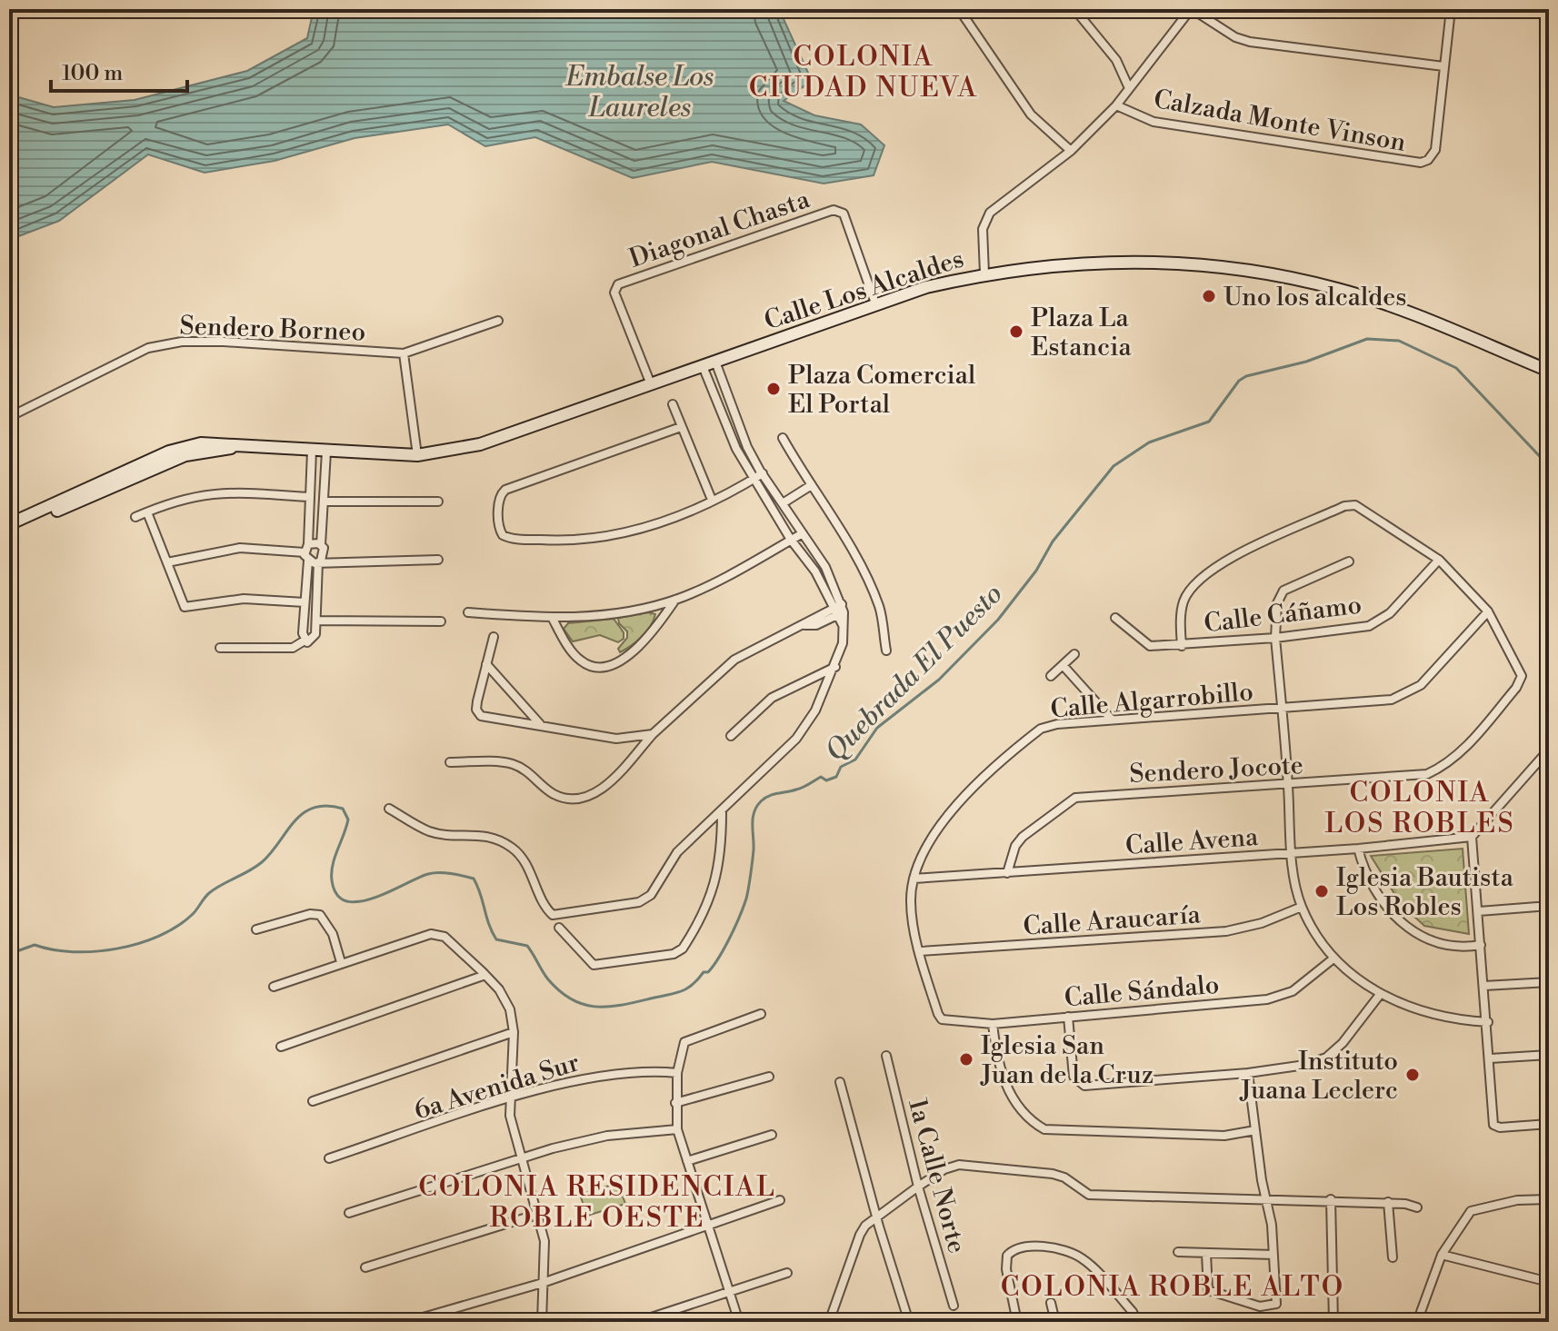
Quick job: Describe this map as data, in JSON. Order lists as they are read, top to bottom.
{
  "streets": {
    "main road": ["Calle Los Alcaldes"],
    "street": [
      "Calzada Monte Vinson",
      "Diagonal Chasta",
      "Sendero Borneo",
      "Calle Cáñamo",
      "Calle Algarrobillo",
      "Sendero Jocote",
      "Calle Avena",
      "Calle Araucaría",
      "Calle Sándalo",
      "6a Avenida Sur",
      "1a Calle Norte"
    ]
  },
  "crossings": [
    ["Diagonal Chasta", "Calle Los Alcaldes"],
    ["Calle Algarrobillo", "Sendero Jocote"],
    ["Calle Algarrobillo", "Calle Avena"],
    ["Calle Algarrobillo", "Calle Araucaría"],
    ["Calle Algarrobillo", "Calle Sándalo"],
    ["Sendero Jocote", "Calle Avena"]
  ],
  "districts": [
    "COLONIA CIUDAD NUEVA",
    "COLONIA LOS ROBLES",
    "COLONIA RESIDENCIAL ROBLE OESTE",
    "COLONIA ROBLE ALTO"
  ],
  "water": ["Embalse Los Laureles", "Quebrada El Puesto"],
  "places": [
    "Uno los alcaldes",
    "Plaza La Estancia",
    "Plaza Comercial El Portal",
    "Iglesia Bautista Los Robles",
    "Iglesia San Juan de la Cruz",
    "Instituto Juana Leclerc"
  ],
  "scale_bar": "100 m"
}
